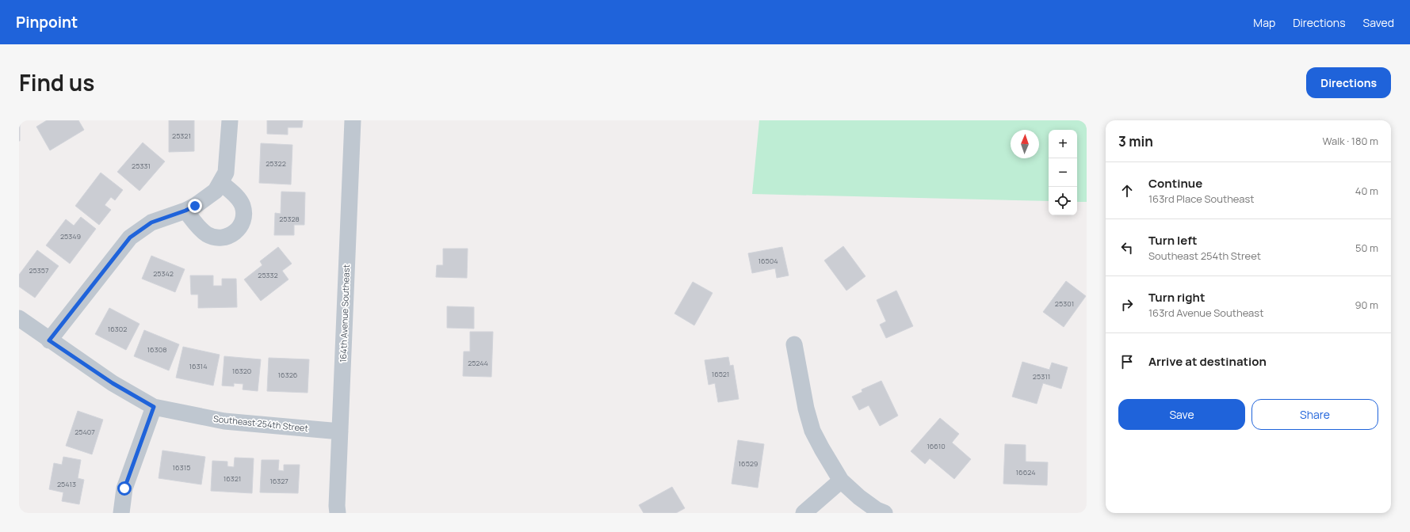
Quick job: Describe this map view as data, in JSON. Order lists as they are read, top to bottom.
{
  "streets": {
    "street": ["164th Avenue Southeast", "Southeast 254th Street"]
  },
  "crossings": [
    ["164th Avenue Southeast", "Southeast 254th Street"]
  ],
  "house_numbers": [
    "25321",
    "25322",
    "25331",
    "25328",
    "25349",
    "16504",
    "25357",
    "25342",
    "25332",
    "25301",
    "16302",
    "16308",
    "25244",
    "16314",
    "16320",
    "16521",
    "16326",
    "25311",
    "25407",
    "16610",
    "16529",
    "16315",
    "16624",
    "16321",
    "16327",
    "25413"
  ],
  "north": "top",
  "page": {
    "header": "Pinpoint",
    "nav": ["Map", "Directions", "Saved"],
    "title": "Find us",
    "buttons": [
      "Directions",
      ["Save", "Share"]
    ],
    "heading": ["3 min", "Walk · 180 m"],
    "map_buttons": ["+", "−"],
    "list": [
      ["Continue", "163rd Place Southeast", "40 m"],
      ["Turn left", "Southeast 254th Street", "50 m"],
      ["Turn right", "163rd Avenue Southeast", "90 m"],
      "Arrive at destination"
    ]
  }
}
